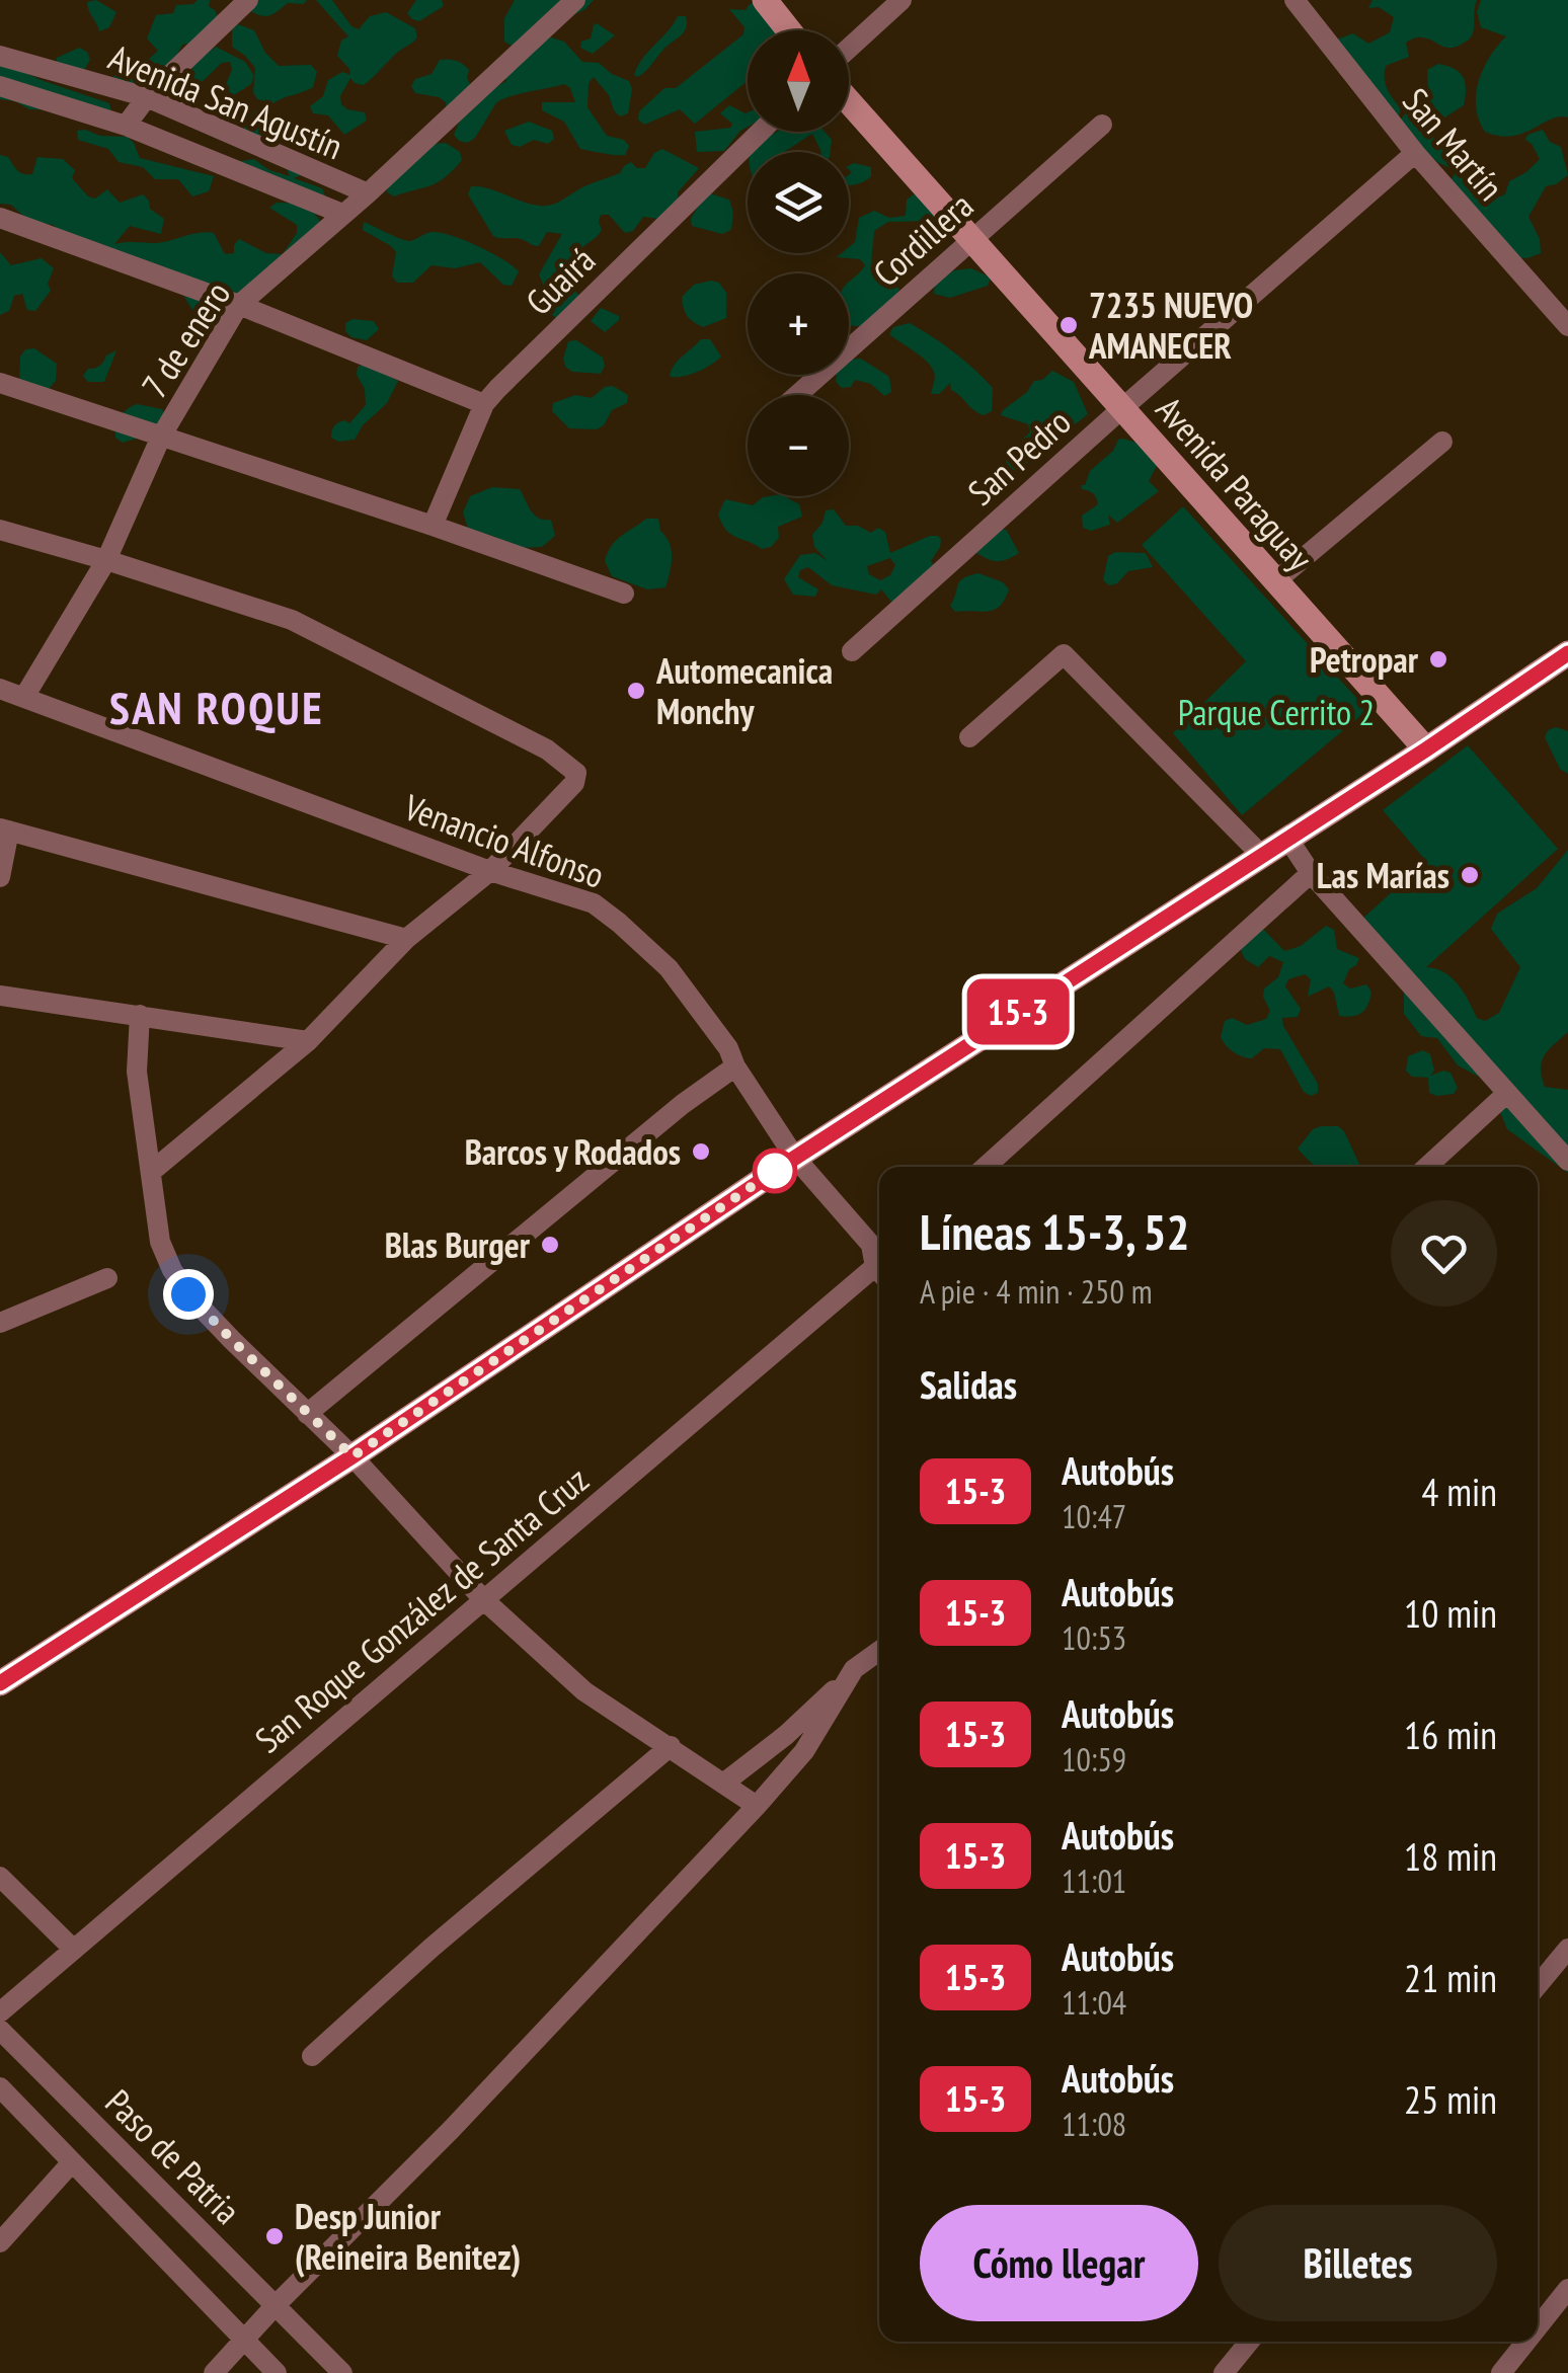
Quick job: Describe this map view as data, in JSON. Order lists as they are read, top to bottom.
{
  "streets": {
    "main road": ["Avenida Paraguay"],
    "street": [
      "Avenida San Agustín",
      "San Martín",
      "Cordillera",
      "Guairá",
      "7 de enero",
      "San Pedro",
      "Venancio Alfonso",
      "San Roque González de Santa Cruz",
      "Paso de Patria"
    ]
  },
  "crossings": [
    ["Avenida San Agustín", "7 de enero"],
    ["San Martín", "San Pedro"],
    ["Cordillera", "Avenida Paraguay"],
    ["7 de enero", "Venancio Alfonso"],
    ["San Pedro", "Avenida Paraguay"]
  ],
  "districts": ["SAN ROQUE"],
  "parks": ["Parque Cerrito 2"],
  "places": [
    "7235 NUEVO AMANECER",
    "Petropar",
    "Automecanica Monchy",
    "Las Marías",
    "Barcos y Rodados",
    "Blas Burger",
    "Desp Junior (Reineira Benitez)"
  ],
  "lines": ["bus line 15-3"],
  "north": "top",
  "page": {
    "on_map": "15-3",
    "map_buttons": ["+", "−"],
    "heading": [
      ["Líneas 15-3, 52", "A pie · 4 min · 250 m"],
      "Salidas"
    ],
    "list": [
      {
        "mark": "15-3",
        "name": "Autobús",
        "note": "10:47",
        "value": "4 min"
      },
      {
        "mark": "15-3",
        "name": "Autobús",
        "note": "10:53",
        "value": "10 min"
      },
      {
        "mark": "15-3",
        "name": "Autobús",
        "note": "10:59",
        "value": "16 min"
      },
      {
        "mark": "15-3",
        "name": "Autobús",
        "note": "11:01",
        "value": "18 min"
      },
      {
        "mark": "15-3",
        "name": "Autobús",
        "note": "11:04",
        "value": "21 min"
      },
      {
        "mark": "15-3",
        "name": "Autobús",
        "note": "11:08",
        "value": "25 min"
      }
    ],
    "buttons": ["Cómo llegar", "Billetes"]
  }
}
